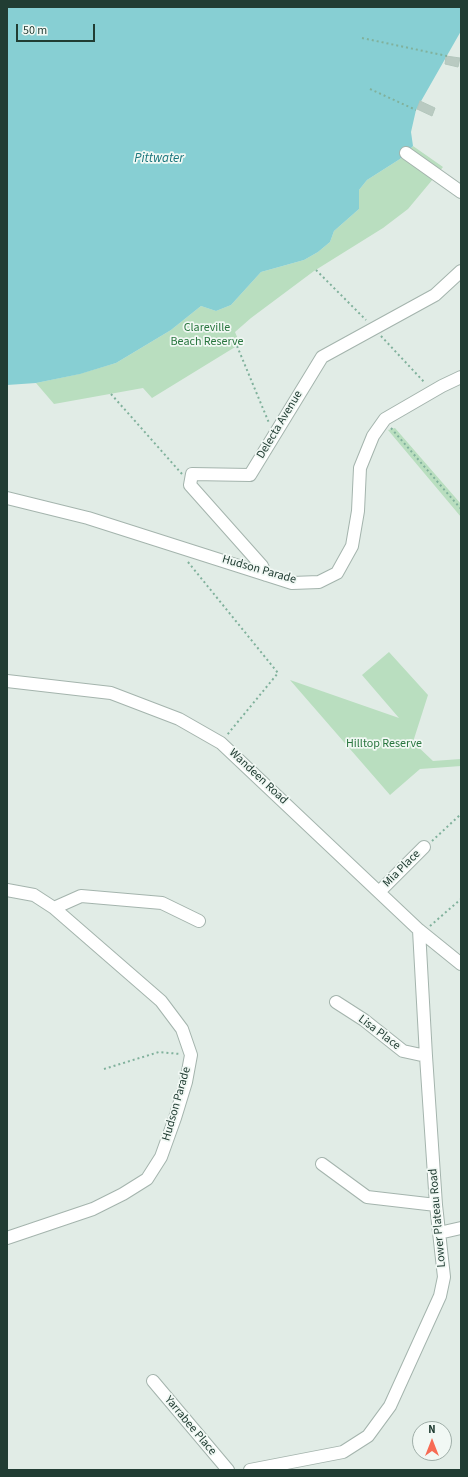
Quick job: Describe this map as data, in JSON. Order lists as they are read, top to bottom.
{
  "streets": {
    "street": [
      "Delecta Avenue",
      "Hudson Parade",
      "Wandeen Road",
      "Mia Place",
      "Lisa Place",
      "Lower Plateau Road",
      "Yarrabee Place"
    ]
  },
  "crossings": [
    ["Wandeen Road", "Mia Place"],
    ["Wandeen Road", "Lower Plateau Road"],
    ["Lisa Place", "Lower Plateau Road"]
  ],
  "water": ["Pittwater"],
  "parks": ["Clareville Beach Reserve", "Hilltop Reserve"],
  "scale_bar": "50 m",
  "north": "top"
}
